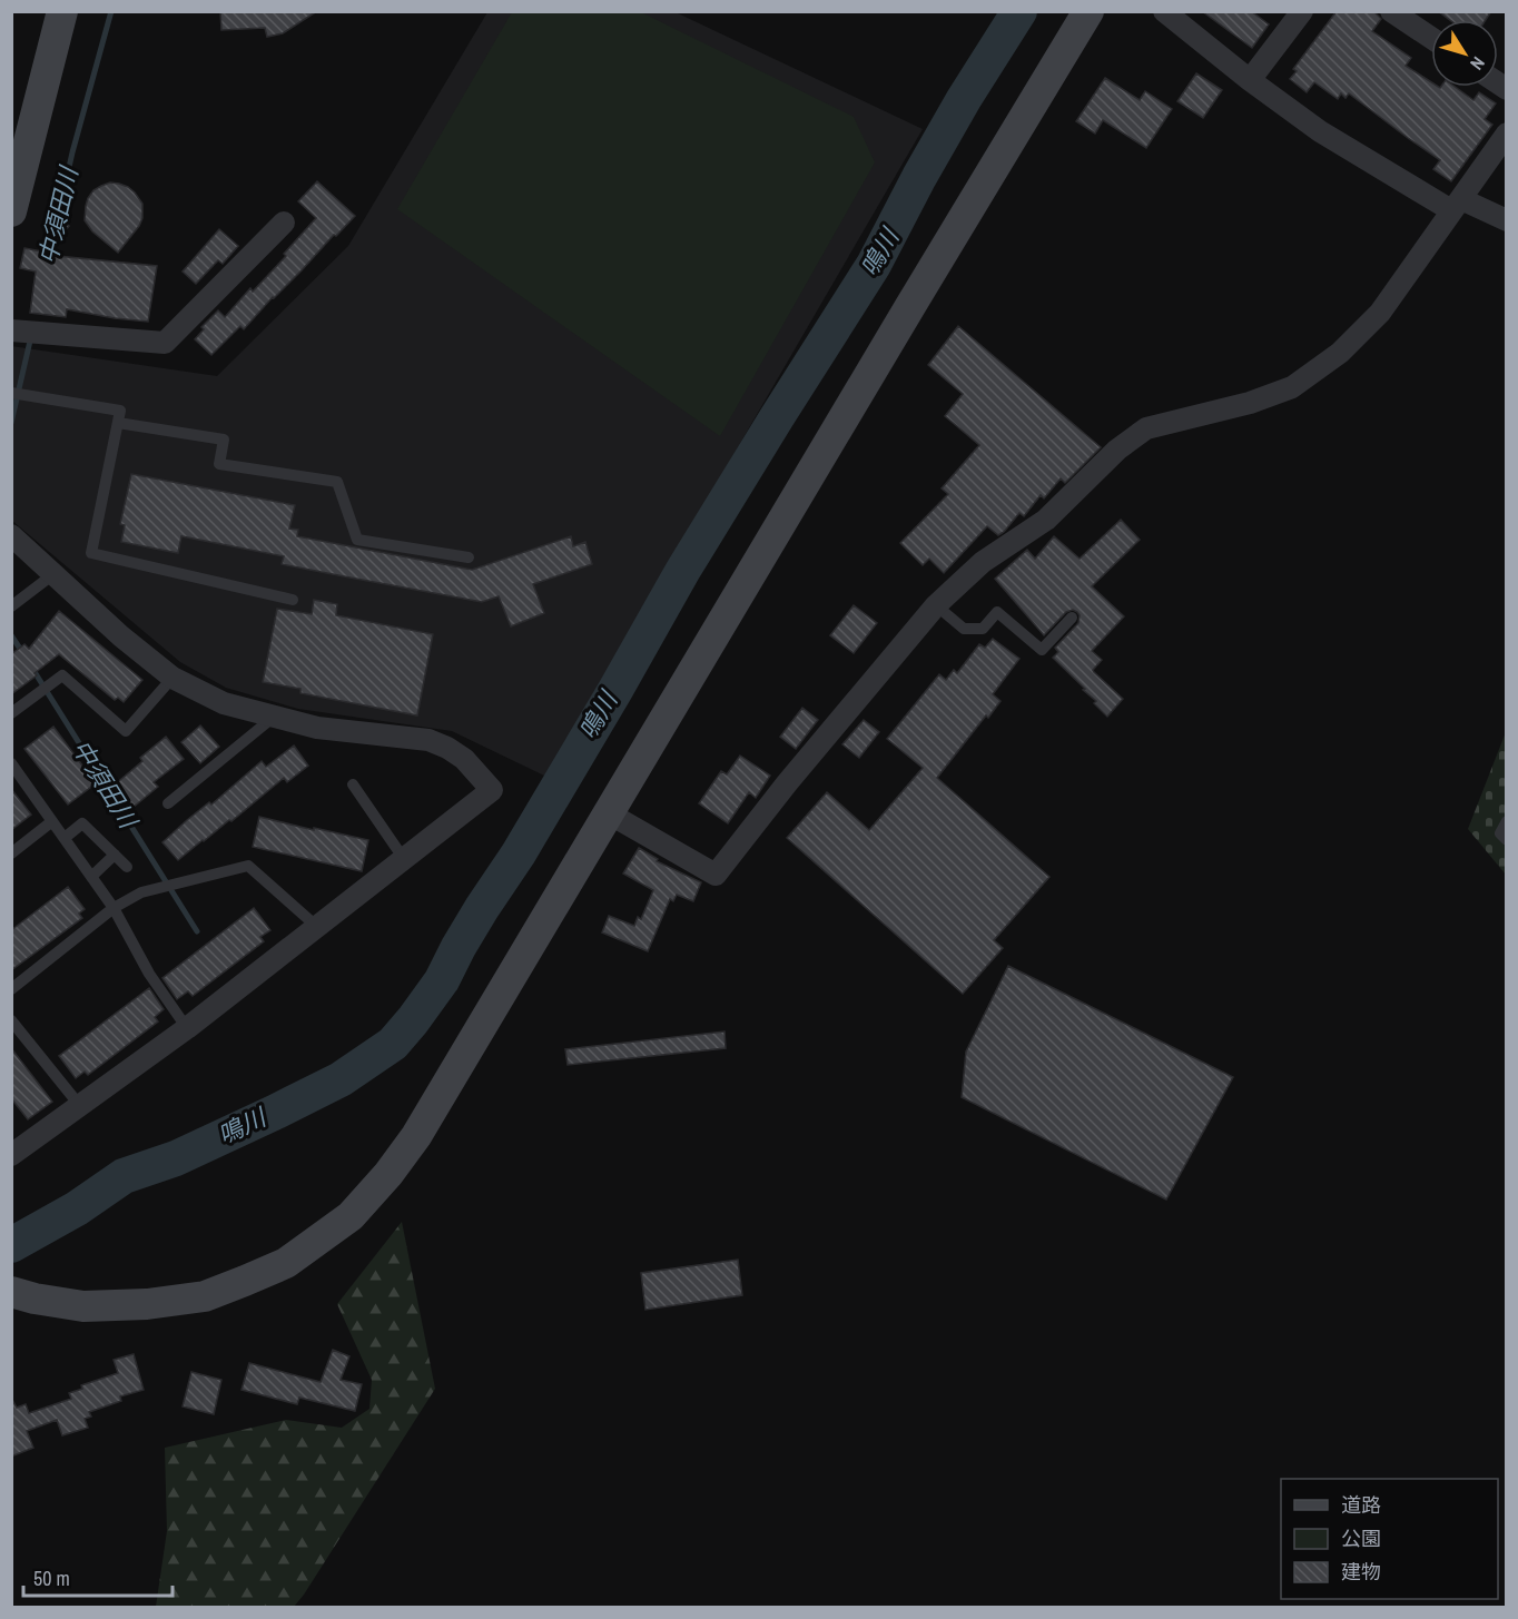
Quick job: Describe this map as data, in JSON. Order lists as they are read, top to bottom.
{
  "water": ["中須田川", "鳴川"],
  "legend": ["道路", "公園", "建物"],
  "scale_bar": "50 m",
  "north": "bottom right"
}
